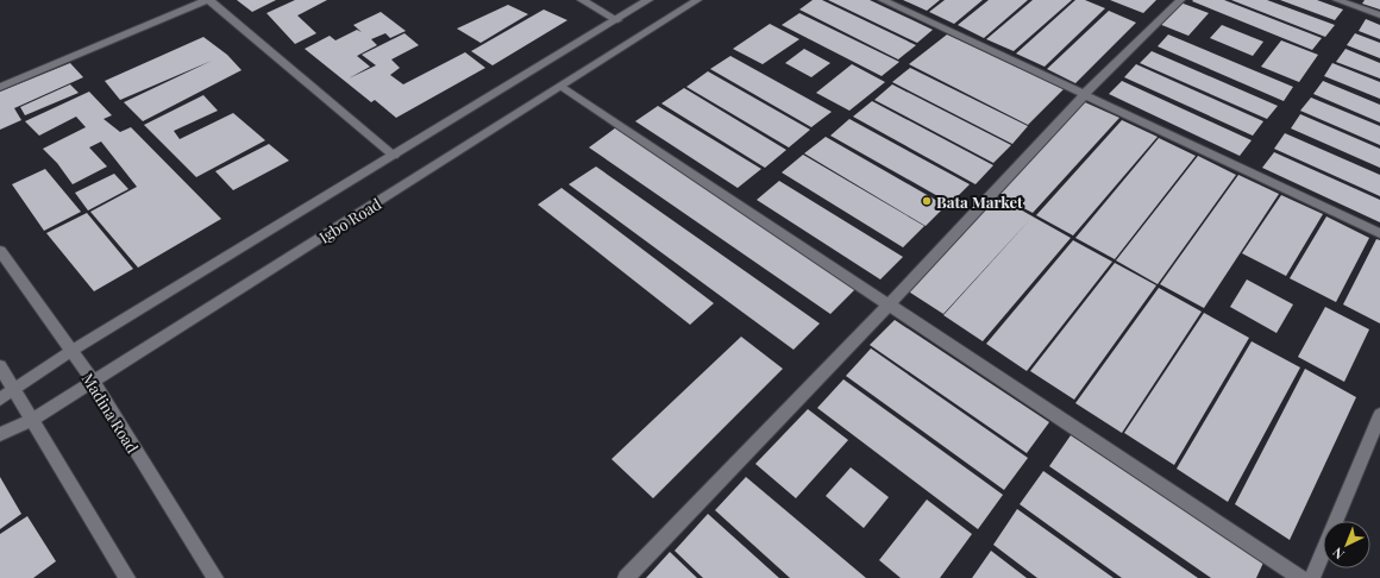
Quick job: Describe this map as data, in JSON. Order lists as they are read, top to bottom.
{
  "streets": {
    "street": ["Igbo Road", "Madina Road"]
  },
  "crossings": [
    ["Igbo Road", "Madina Road"]
  ],
  "places": ["Bata Market"],
  "north": "bottom left"
}
